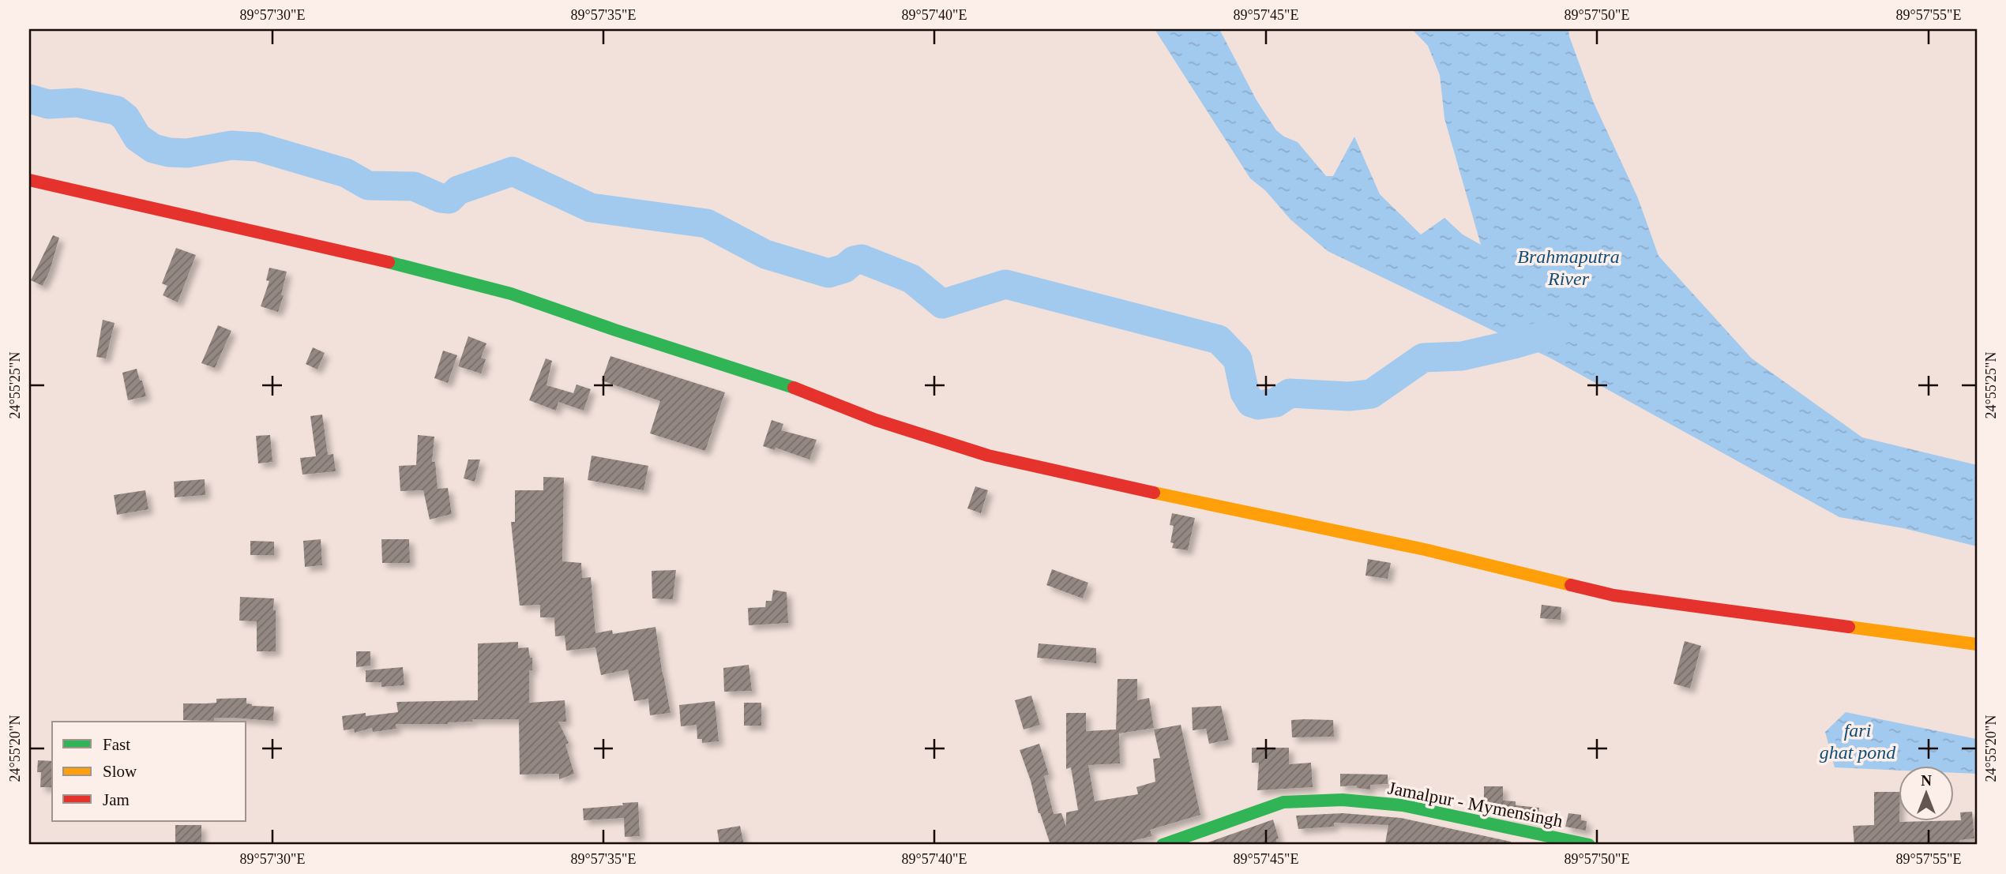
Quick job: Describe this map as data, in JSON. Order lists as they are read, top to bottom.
{
  "streets": {
    "street": ["Jamalpur - Mymensingh"]
  },
  "water": ["Brahmaputra River", "fari ghat pond"],
  "legend": ["Fast", "Slow", "Jam"],
  "north": "top",
  "coordinates": [
    "89°57'30\"E",
    "89°57'35\"E",
    "89°57'40\"E",
    "89°57'45\"E",
    "89°57'50\"E",
    "89°57'55\"E",
    "24°55'25\"N",
    "24°55'20\"N"
  ]
}
